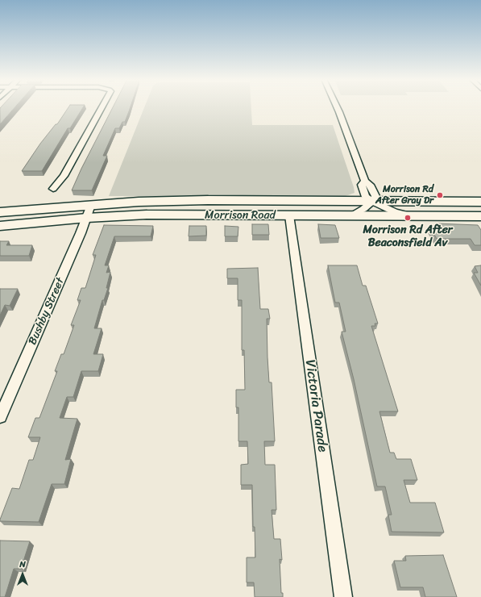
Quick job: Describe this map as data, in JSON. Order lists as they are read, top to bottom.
{
  "streets": {
    "main road": ["Morrison Road"],
    "street": ["Bushby Street", "Victoria Parade"]
  },
  "crossings": [
    ["Morrison Road", "Bushby Street"],
    ["Morrison Road", "Victoria Parade"]
  ],
  "places": ["Morrison Rd After Gray Dr", "Morrison Rd After Beaconsfield Av"],
  "north": "top"
}
